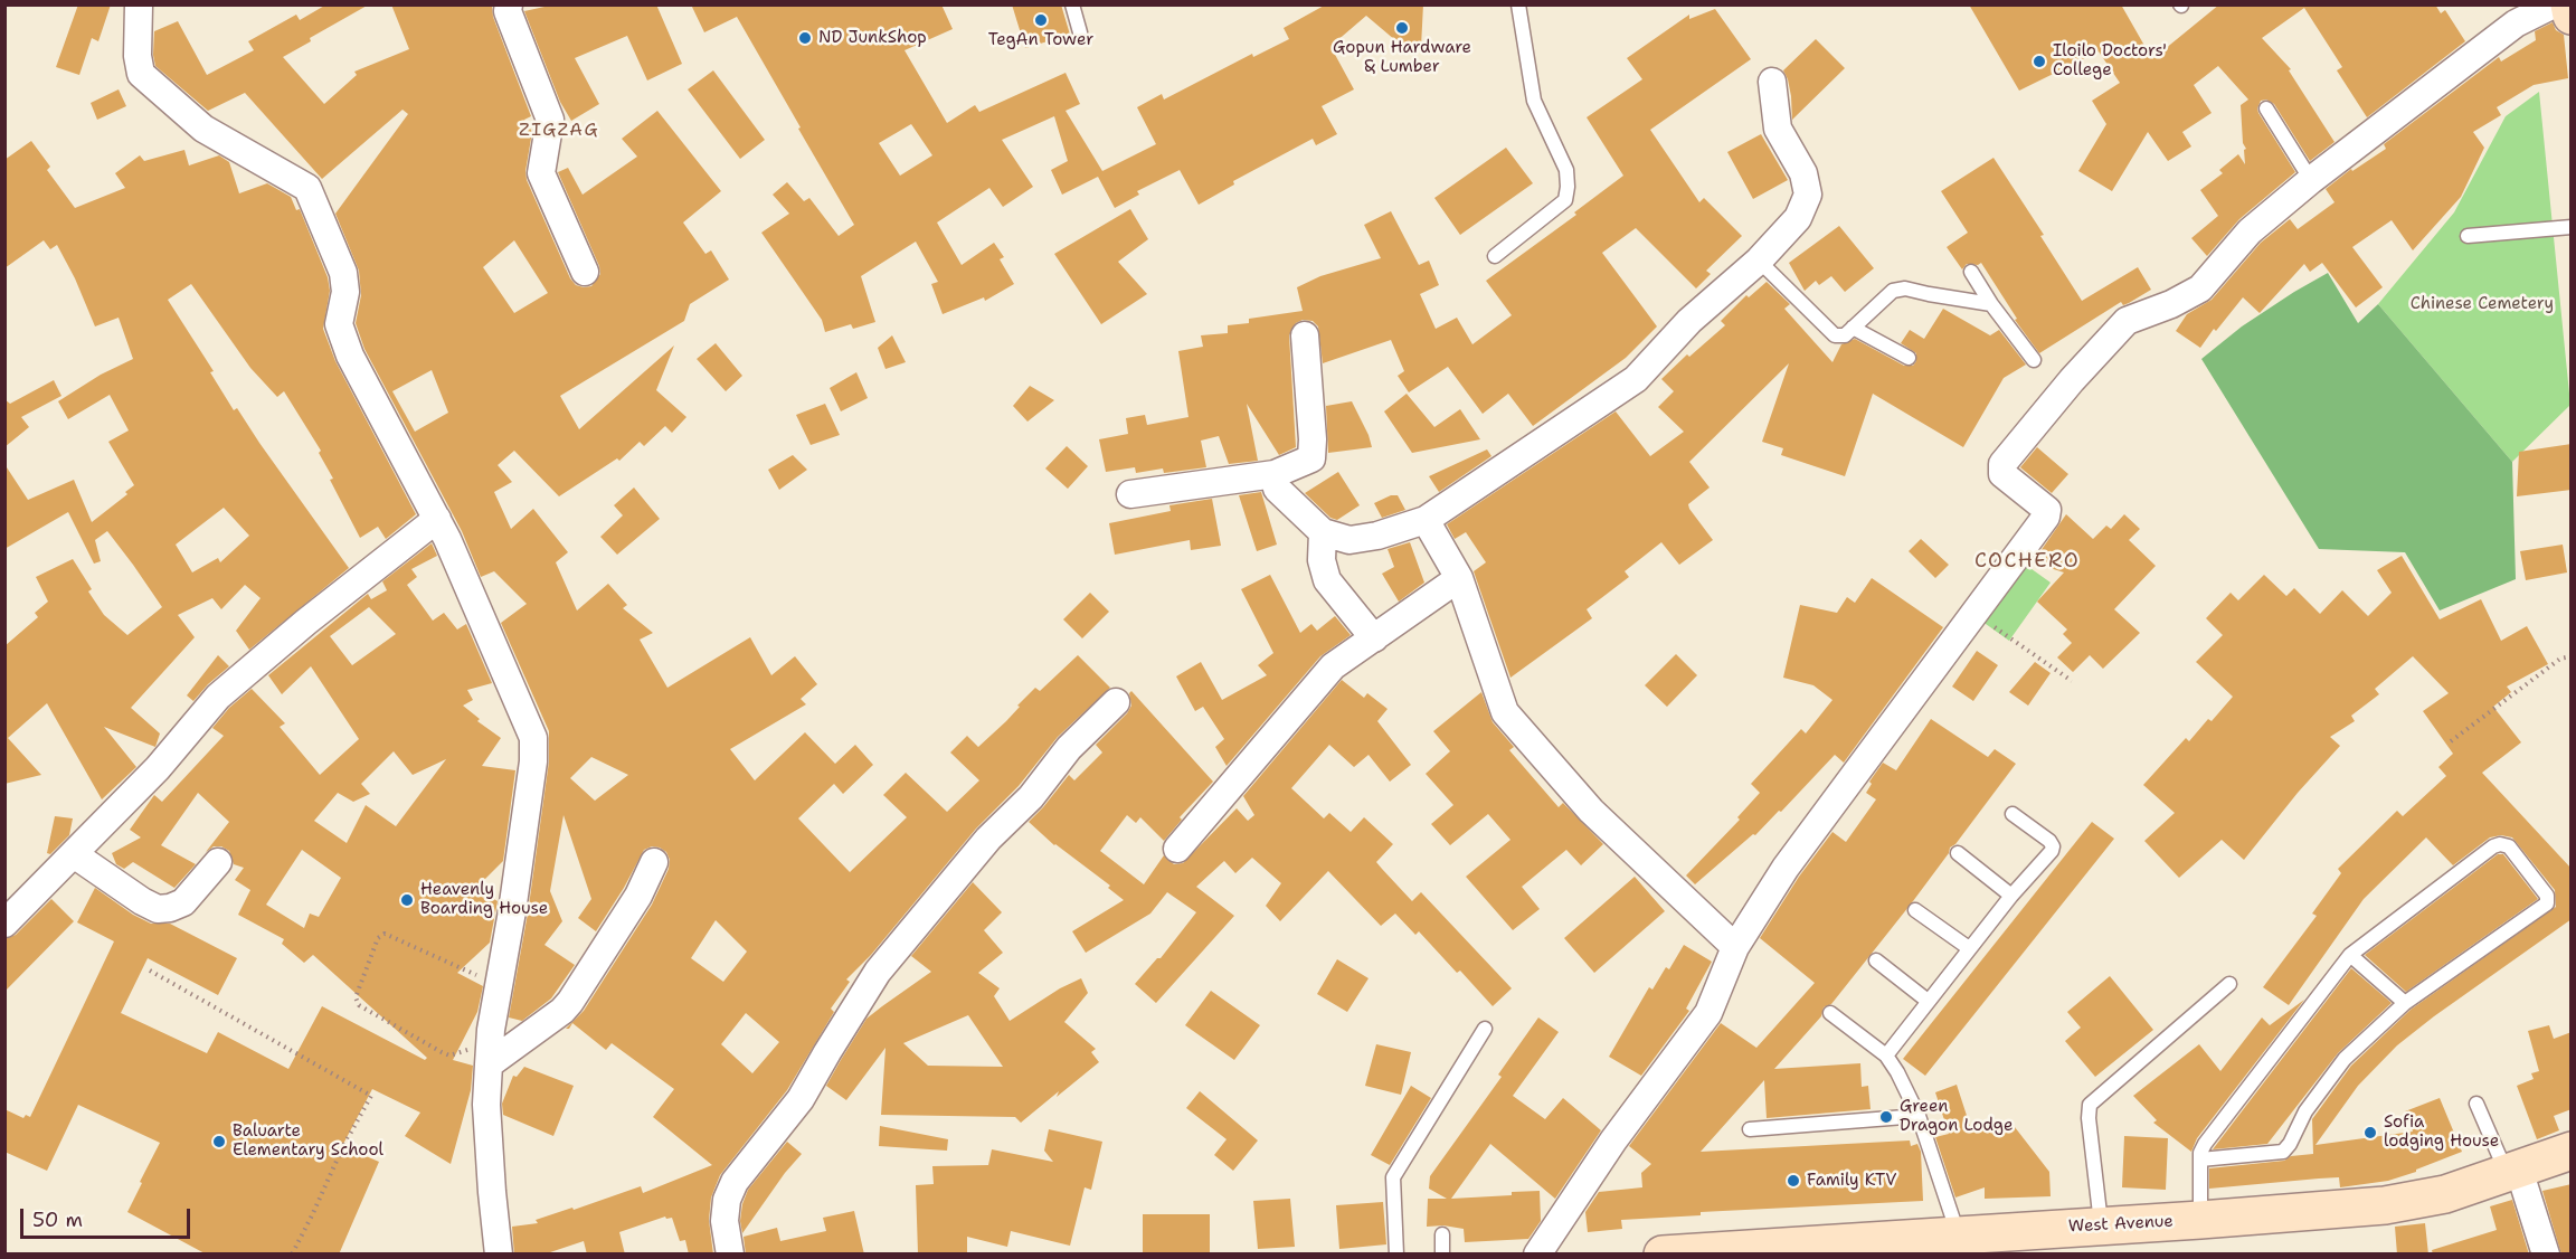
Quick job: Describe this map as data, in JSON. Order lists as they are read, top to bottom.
{
  "streets": {
    "main road": ["West Avenue"]
  },
  "districts": ["ZIGZAG", "COCHERO"],
  "parks": ["Chinese Cemetery"],
  "places": [
    "TegAn Tower",
    "Gopun Hardware & Lumber",
    "ND JunkShop",
    "Iloilo Doctors' College",
    "Heavenly Boarding House",
    "Green Dragon Lodge",
    "Sofia lodging House",
    "Baluarte Elementary School",
    "Family KTV"
  ],
  "scale_bar": "50 m"
}
